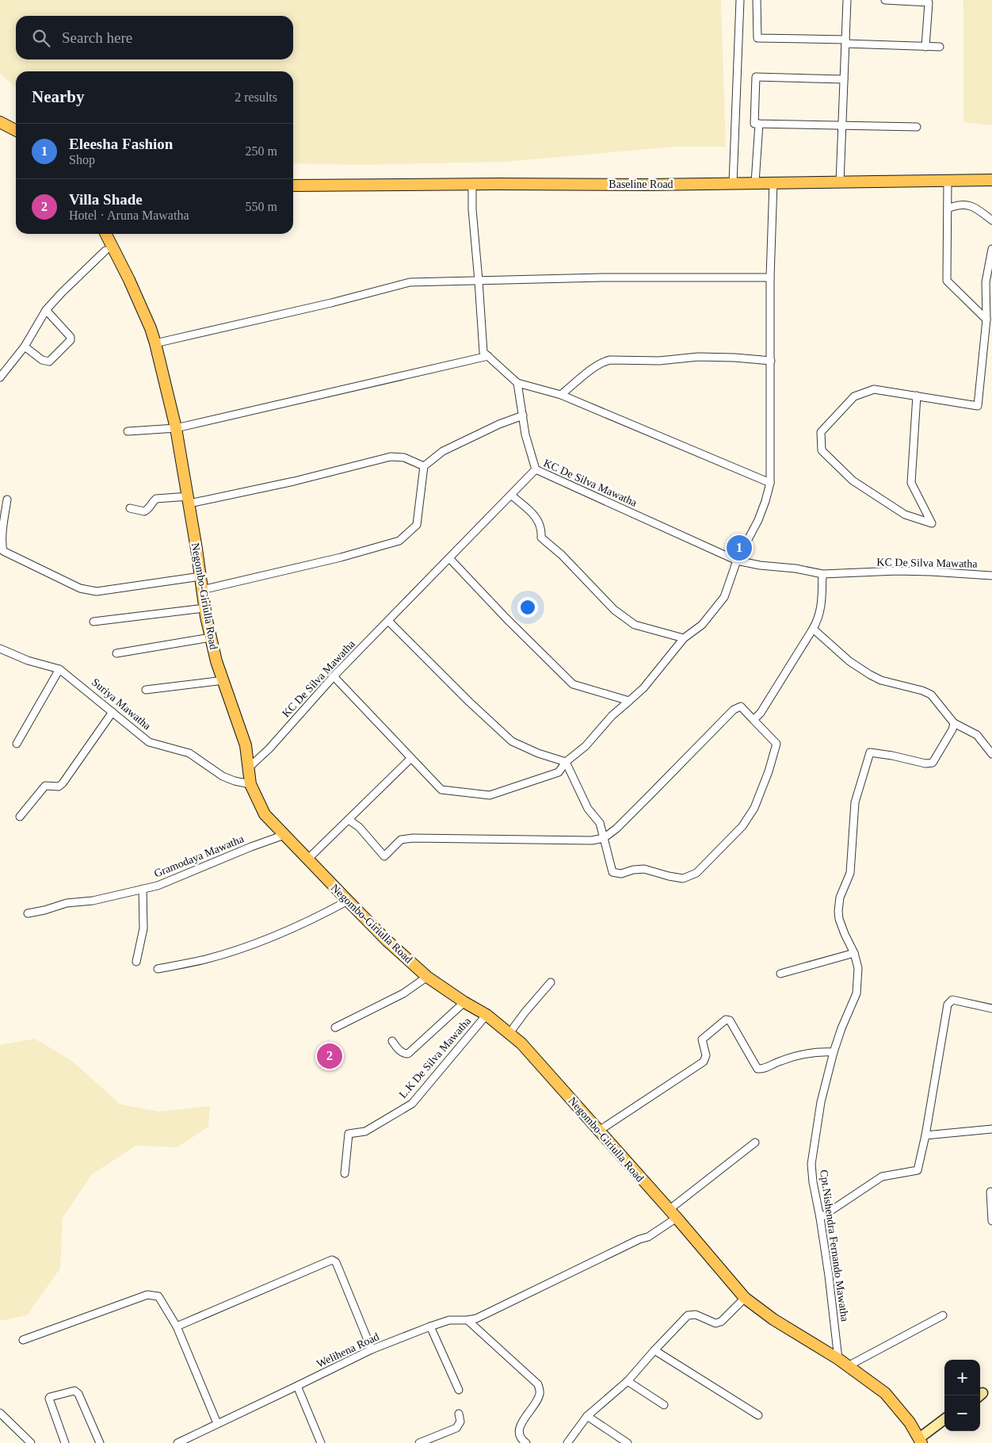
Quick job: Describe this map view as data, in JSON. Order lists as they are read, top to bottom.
{
  "streets": {
    "main road": ["Baseline Road", "Negombo-Giriulla Road"],
    "street": [
      "KC De Silva Mawatha",
      "Suriya Mawatha",
      "Gramodaya Mawatha",
      "L.K De Silva Mawatha",
      "Cpt.Nishendra Fernando Mawatha",
      "Welihena Road"
    ]
  },
  "crossings": [
    ["KC De Silva Mawatha", "Negombo-Giriulla Road"],
    ["Negombo-Giriulla Road", "Suriya Mawatha"],
    ["Negombo-Giriulla Road", "Gramodaya Mawatha"],
    ["Negombo-Giriulla Road", "L.K De Silva Mawatha"],
    ["Negombo-Giriulla Road", "Cpt.Nishendra Fernando Mawatha"],
    ["Negombo-Giriulla Road", "Welihena Road"]
  ],
  "page": {
    "search": "Search here",
    "heading": ["Nearby", "2 results"],
    "list": [
      {
        "mark": "1",
        "name": "Eleesha Fashion",
        "note": "Shop",
        "value": "250 m"
      },
      {
        "mark": "2",
        "name": "Villa Shade",
        "note": "Hotel · Aruna Mawatha",
        "value": "550 m"
      }
    ],
    "pins": ["1", "2"],
    "map_buttons": ["+", "−"]
  }
}
